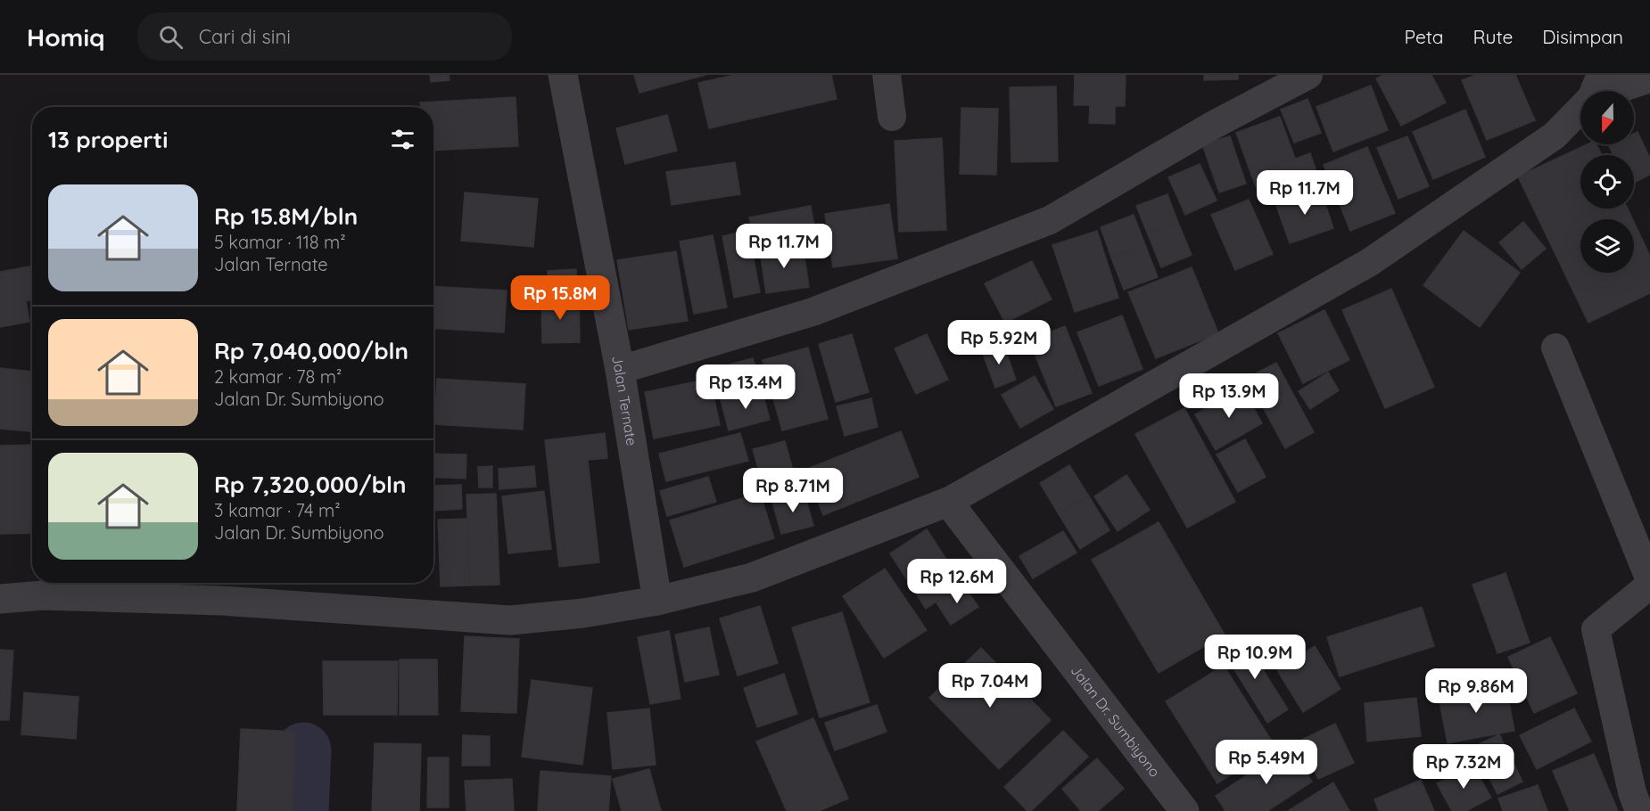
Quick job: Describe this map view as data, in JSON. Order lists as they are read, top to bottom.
{
  "streets": {
    "street": ["Jalan Ternate", "Jalan Dr. Sumbiyono"]
  },
  "north": "bottom",
  "page": {
    "header": "Homiq",
    "search": "Cari di sini",
    "nav": ["Peta", "Rute", "Disimpan"],
    "heading": "13 properti",
    "price": [
      "Rp 11.7M",
      "Rp 11.7M",
      "Rp 15.8M",
      "Rp 5.92M",
      "Rp 13.4M",
      "Rp 13.9M",
      "Rp 8.71M",
      "Rp 12.6M",
      "Rp 10.9M",
      "Rp 7.04M",
      "Rp 9.86M",
      "Rp 5.49M",
      "Rp 7.32M"
    ],
    "list": [
      {
        "name": "Rp 15.8M/bln",
        "note": "5 kamar · 118 m² · Jalan Ternate"
      },
      {
        "name": "Rp 7,040,000/bln",
        "note": "2 kamar · 78 m² · Jalan Dr. Sumbiyono"
      },
      {
        "name": "Rp 7,320,000/bln",
        "note": "3 kamar · 74 m² · Jalan Dr. Sumbiyono"
      }
    ]
  }
}
